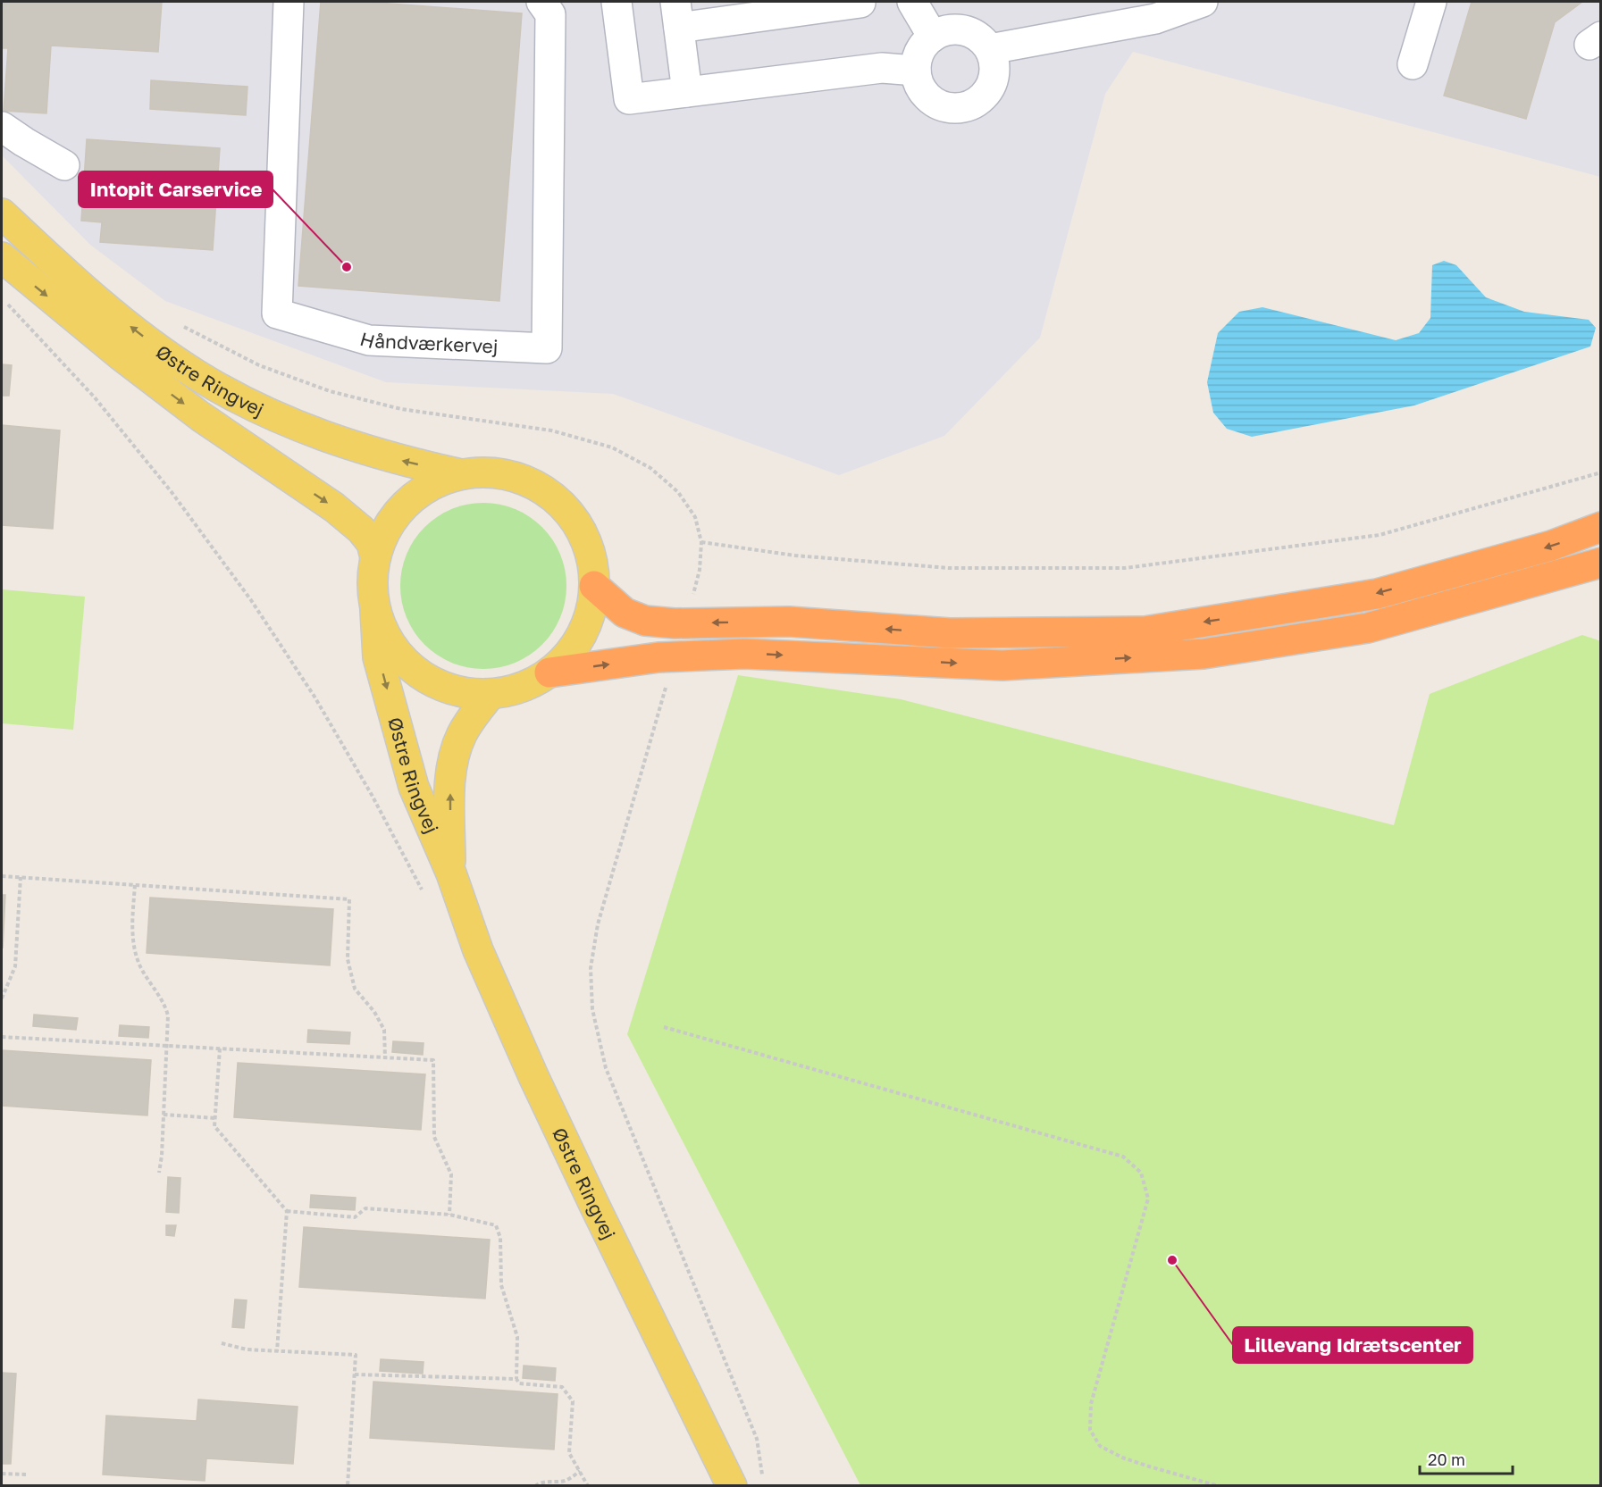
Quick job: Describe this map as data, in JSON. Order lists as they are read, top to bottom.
{
  "streets": {
    "main road": ["Østre Ringvej"],
    "street": ["Håndværkervej"]
  },
  "places": ["Intopit Carservice", "Lillevang Idrætscenter"],
  "scale_bar": "20 m"
}
